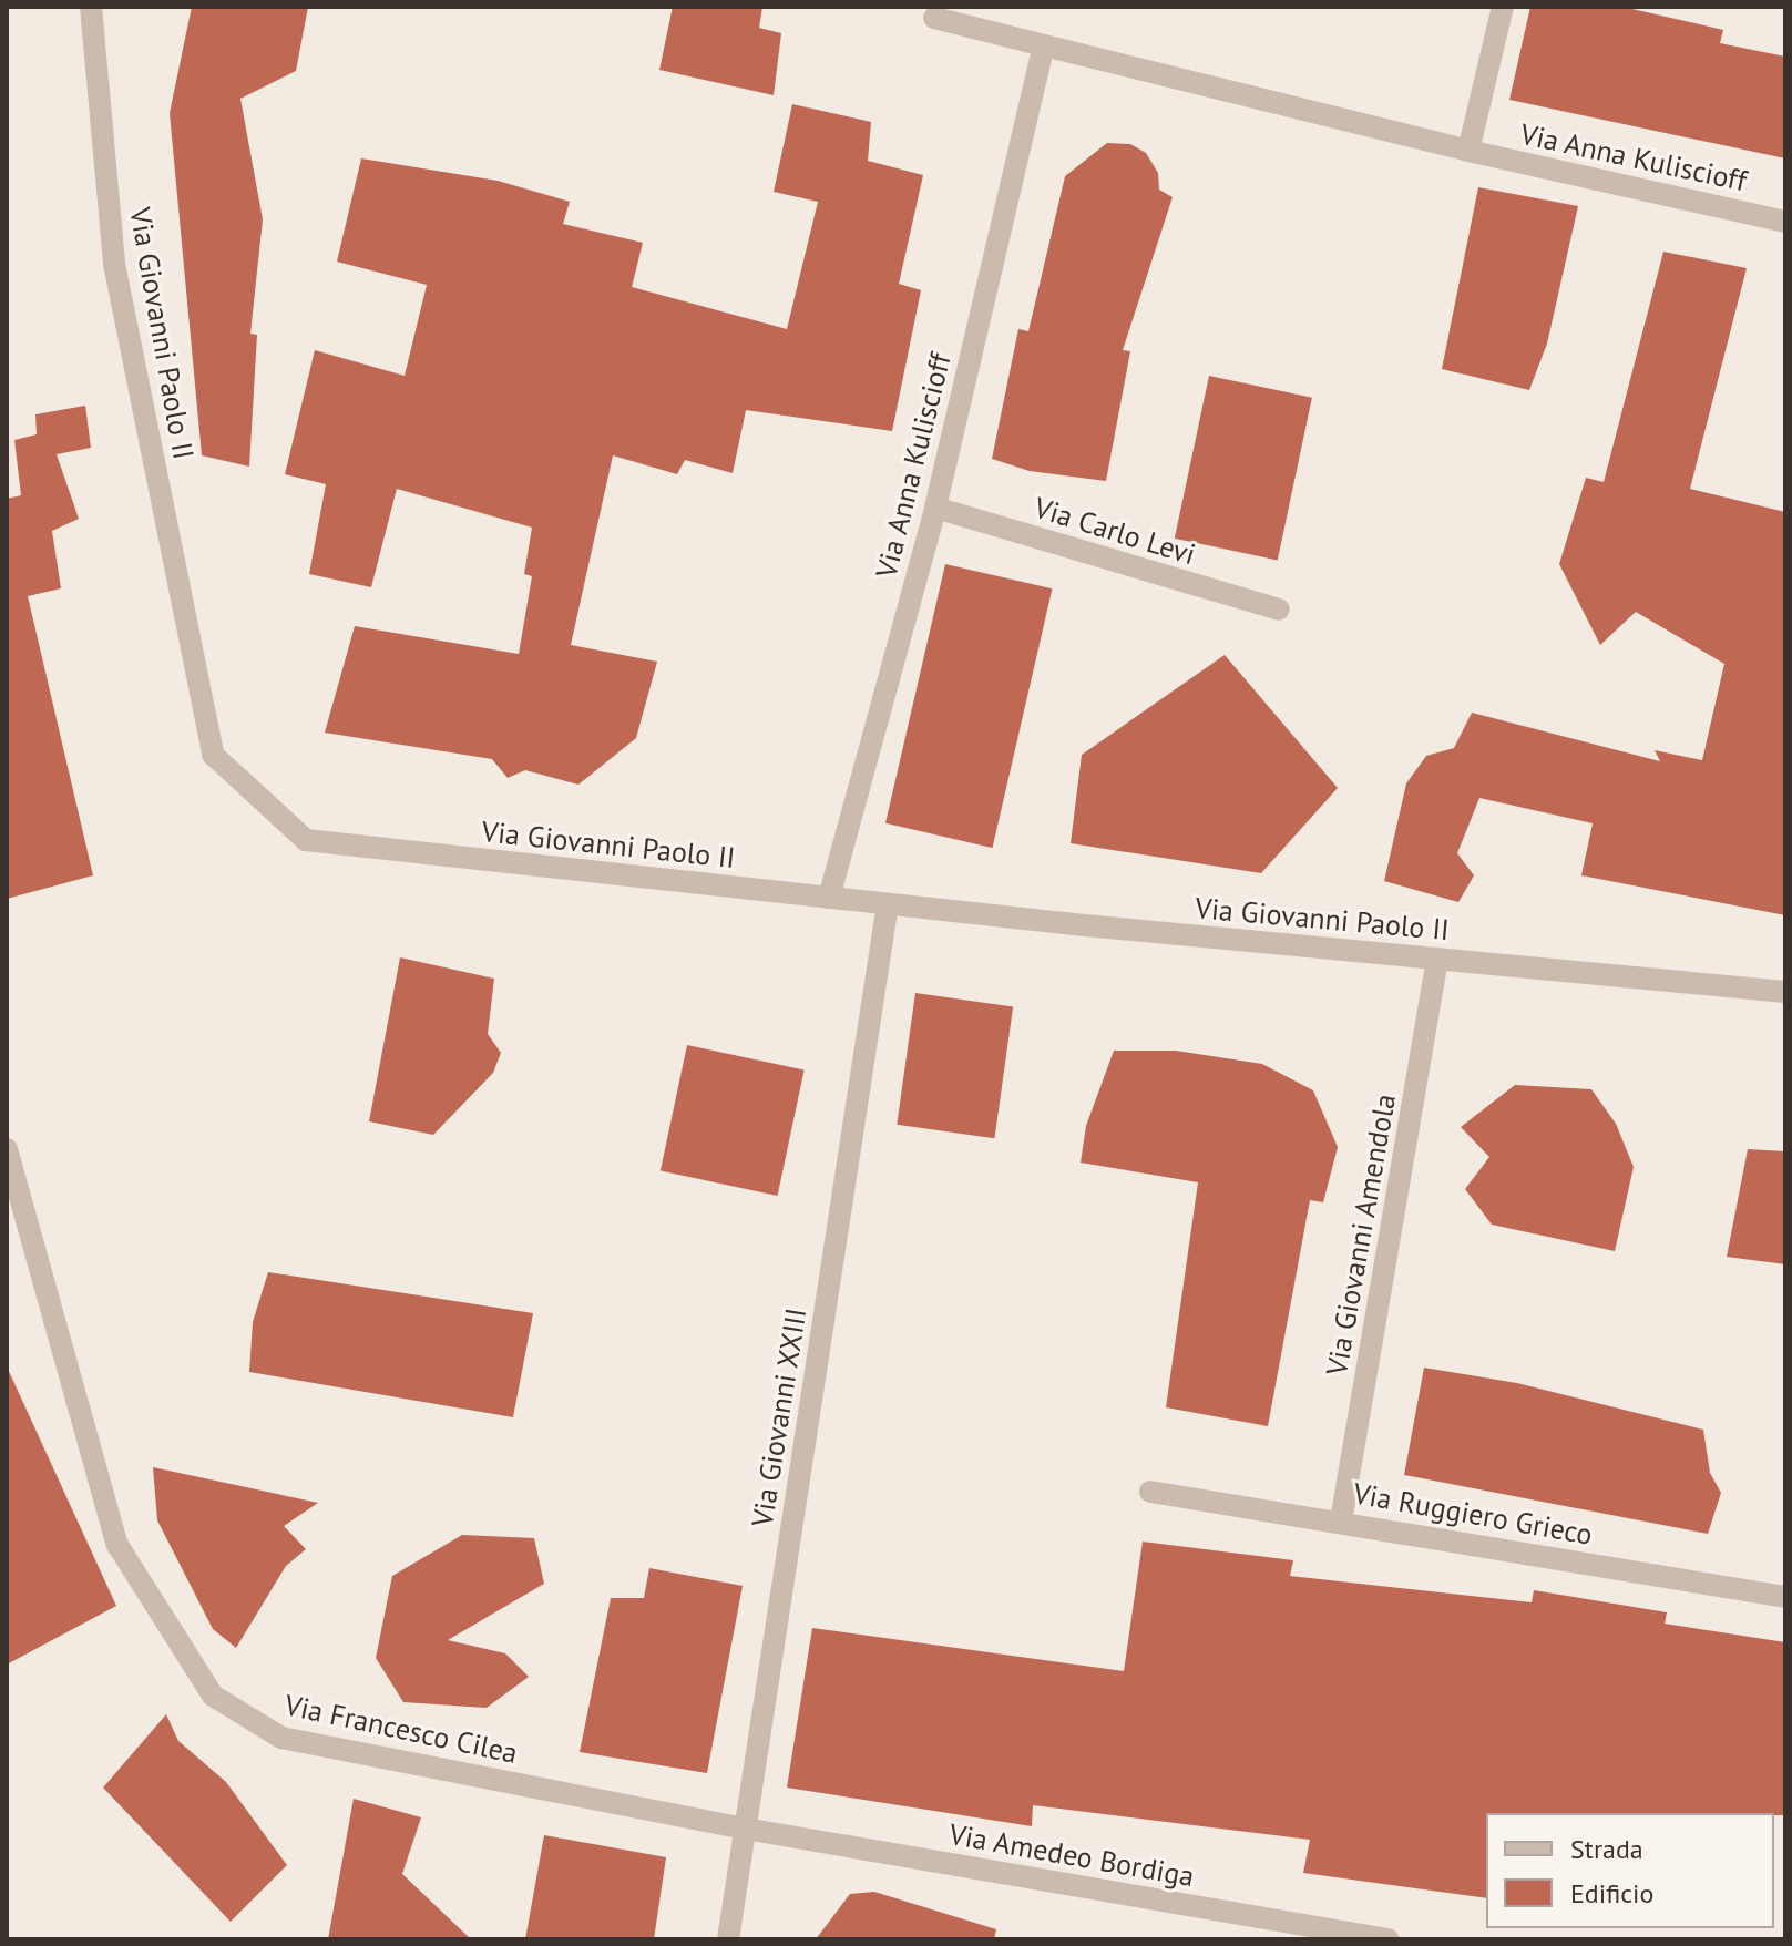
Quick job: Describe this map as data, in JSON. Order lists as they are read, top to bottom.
{
  "streets": {
    "street": [
      "Via Anna Kuliscioff",
      "Via Giovanni Paolo II",
      "Via Carlo Levi",
      "Via Giovanni Amendola",
      "Via Giovanni XXIII",
      "Via Ruggiero Grieco",
      "Via Francesco Cilea",
      "Via Amedeo Bordiga"
    ]
  },
  "crossings": [
    ["Via Anna Kuliscioff", "Via Giovanni Paolo II"],
    ["Via Anna Kuliscioff", "Via Carlo Levi"],
    ["Via Giovanni Paolo II", "Via Giovanni Amendola"],
    ["Via Giovanni Paolo II", "Via Giovanni XXIII"],
    ["Via Giovanni Amendola", "Via Ruggiero Grieco"],
    ["Via Giovanni XXIII", "Via Francesco Cilea"],
    ["Via Giovanni XXIII", "Via Amedeo Bordiga"],
    ["Via Francesco Cilea", "Via Amedeo Bordiga"]
  ],
  "legend": ["Strada", "Edificio"]
}
